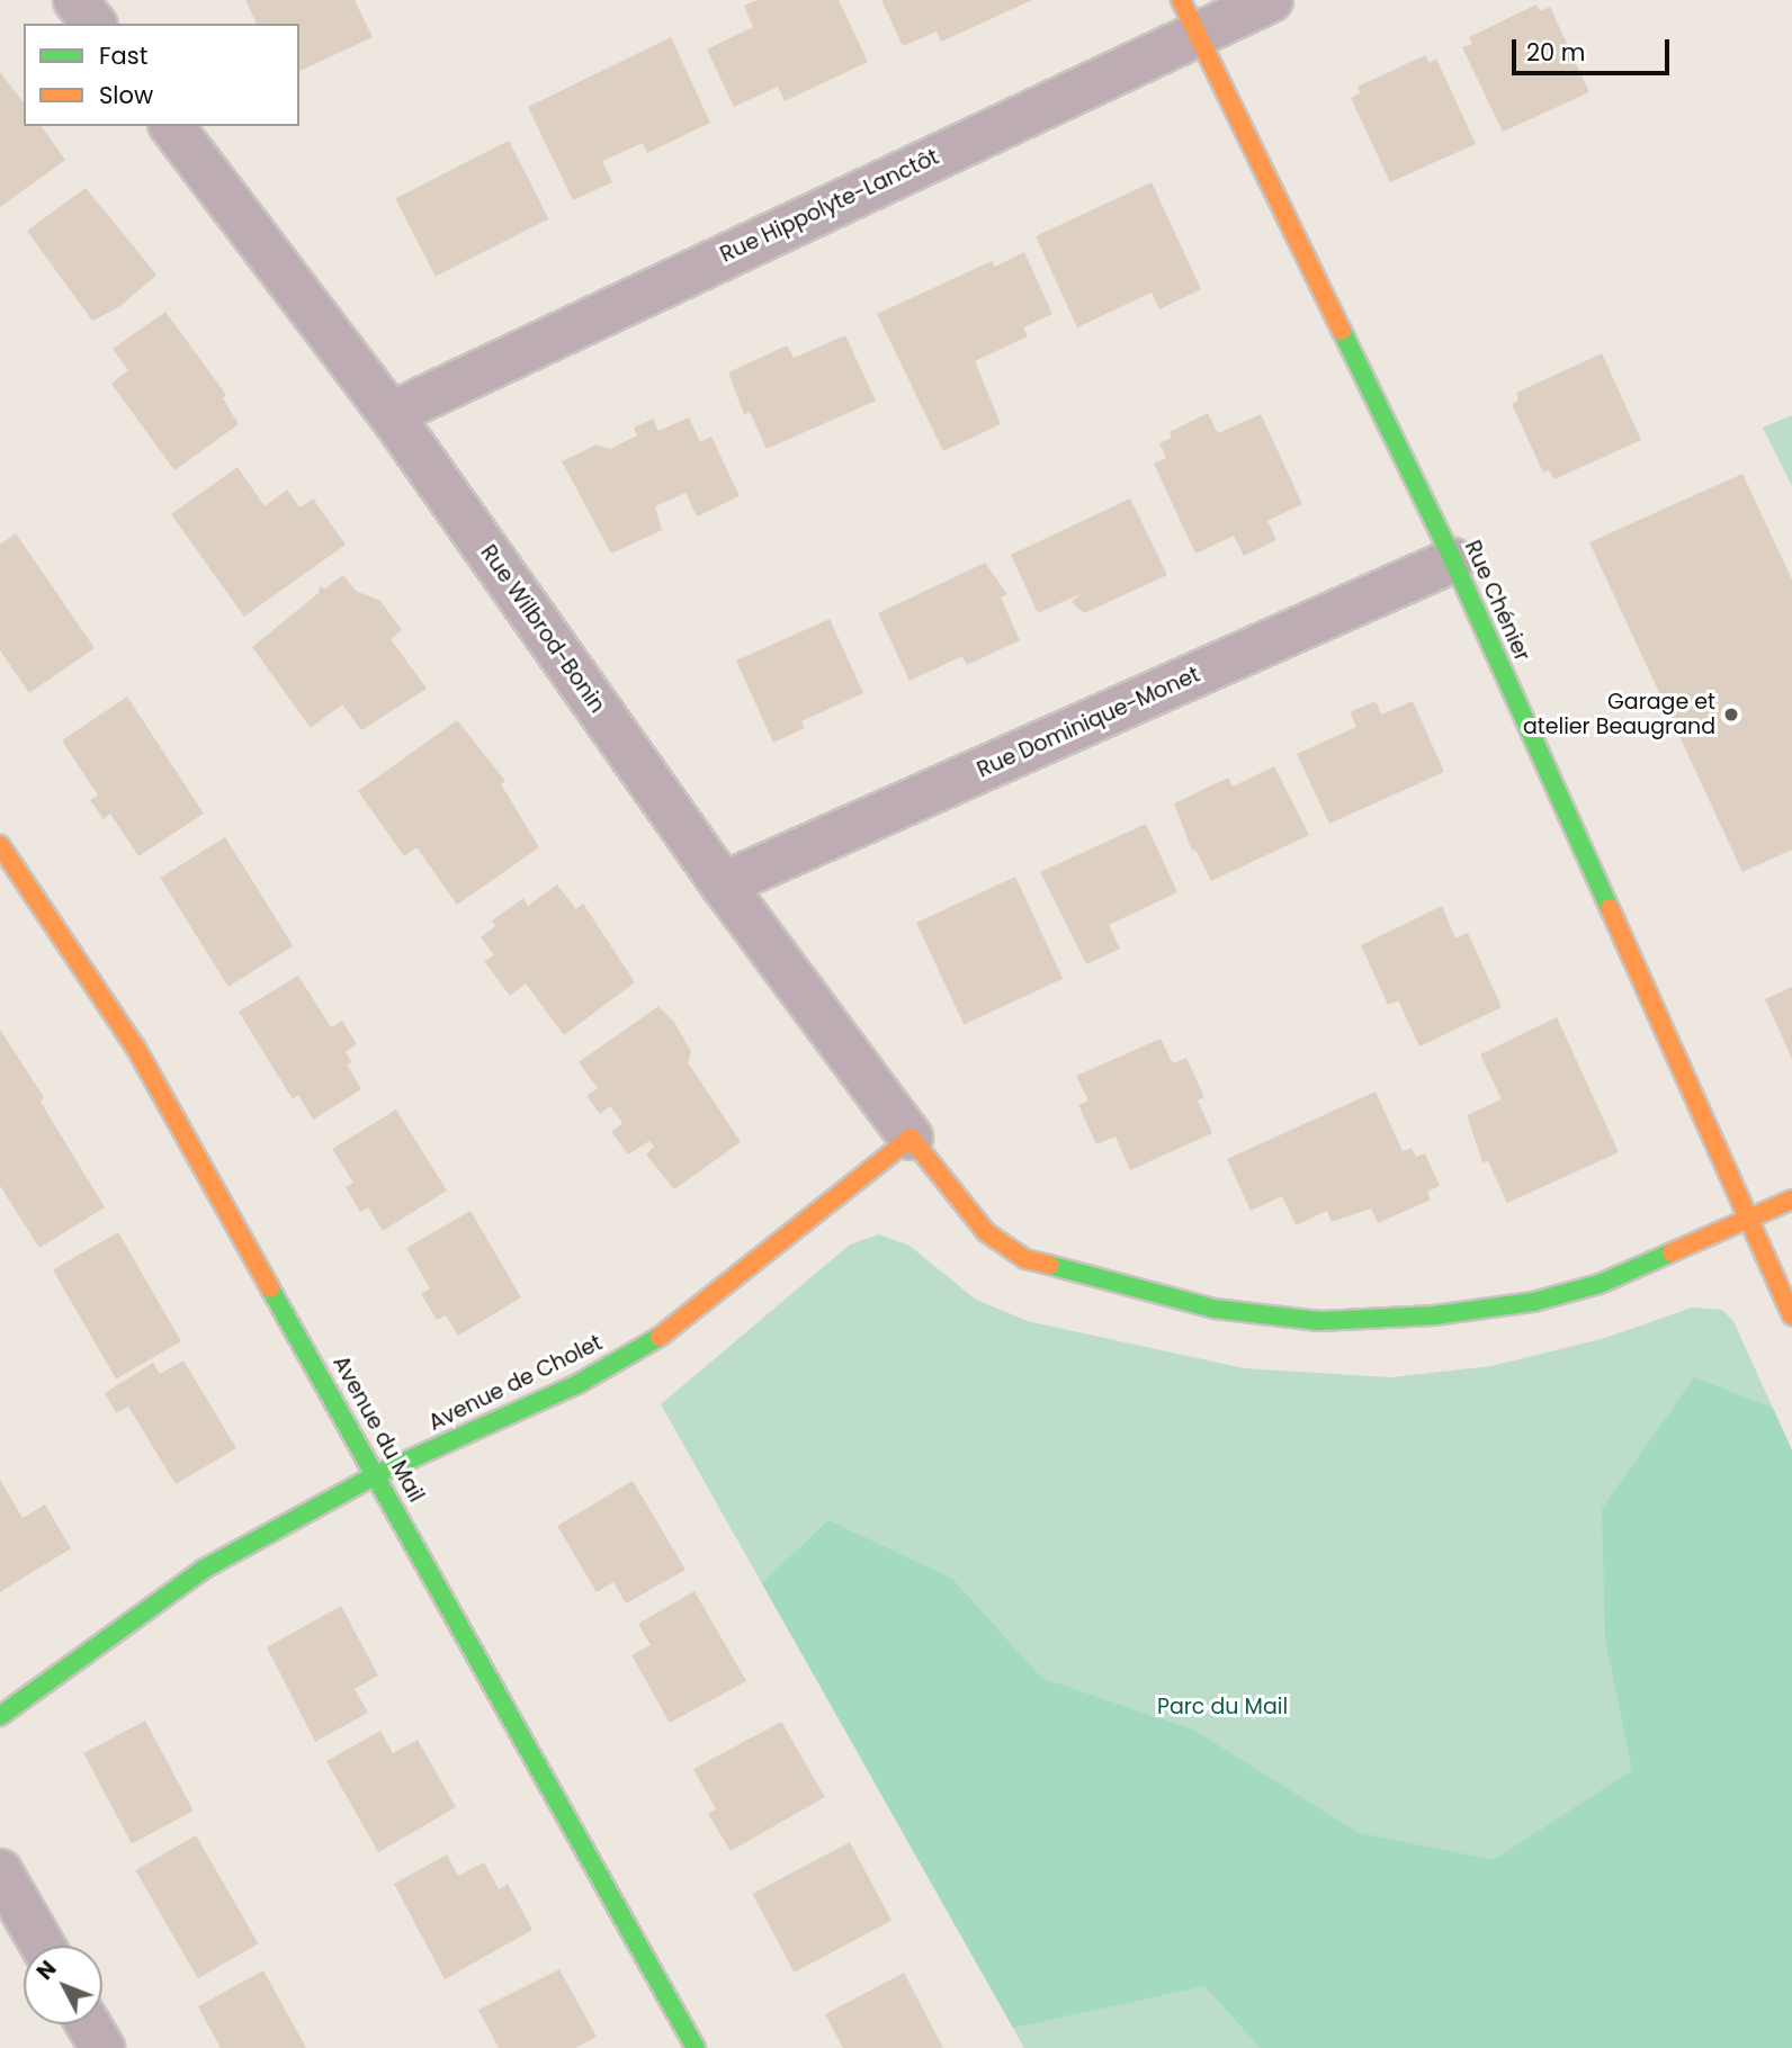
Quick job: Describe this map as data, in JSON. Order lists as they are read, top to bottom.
{
  "streets": {
    "street": [
      "Rue Hippolyte-Lanctôt",
      "Rue Chénier",
      "Rue Wilbrod-Bonin",
      "Rue Dominique-Monet",
      "Avenue de Cholet",
      "Avenue du Mail"
    ]
  },
  "crossings": [
    ["Rue Hippolyte-Lanctôt", "Rue Chénier"],
    ["Rue Hippolyte-Lanctôt", "Rue Wilbrod-Bonin"],
    ["Rue Chénier", "Rue Dominique-Monet"],
    ["Rue Wilbrod-Bonin", "Rue Dominique-Monet"],
    ["Rue Wilbrod-Bonin", "Avenue de Cholet"],
    ["Avenue de Cholet", "Avenue du Mail"]
  ],
  "parks": ["Parc du Mail"],
  "places": ["Garage et atelier Beaugrand"],
  "legend": ["Fast", "Slow"],
  "scale_bar": "20 m",
  "north": "top left"
}
